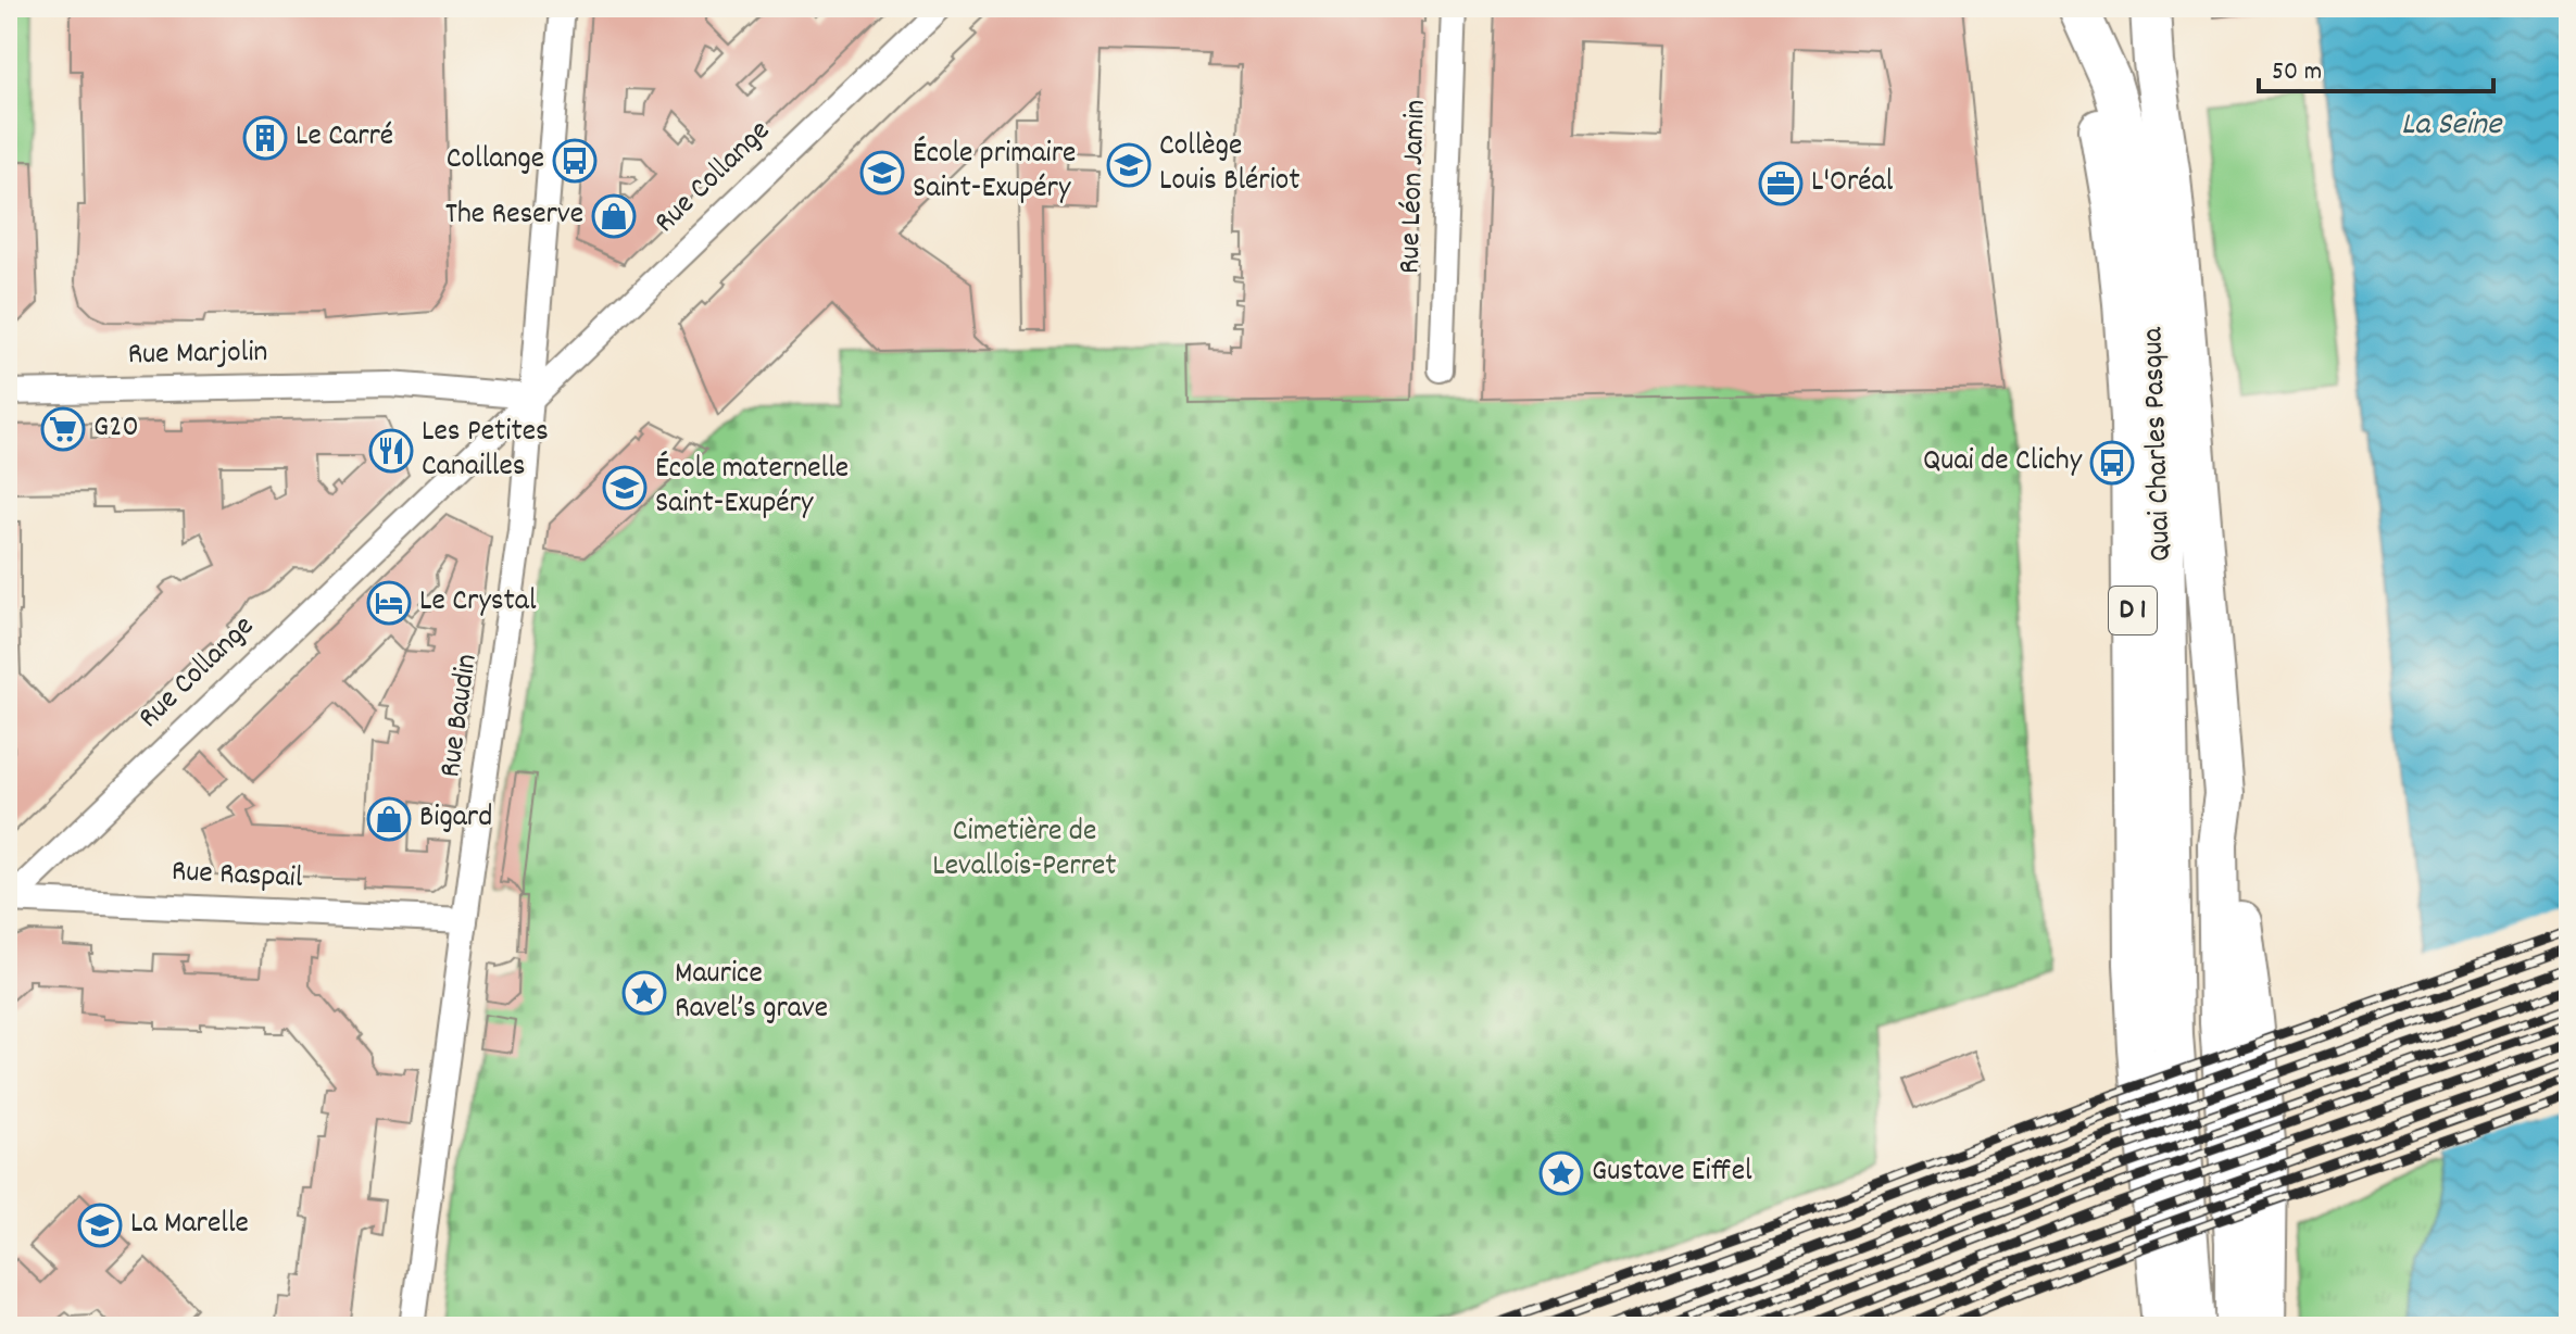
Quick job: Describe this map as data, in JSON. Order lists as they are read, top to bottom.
{
  "streets": {
    "main road": ["Quai Charles Pasqua", "D 1"],
    "street": [
      "Rue Collange",
      "Rue Léon Jamin",
      "Rue Marjolin",
      "Rue Baudin",
      "Rue Raspail"
    ]
  },
  "crossings": [
    ["Rue Collange", "Rue Marjolin"],
    ["Rue Collange", "Rue Baudin"],
    ["Rue Collange", "Rue Raspail"],
    ["Rue Marjolin", "Rue Baudin"],
    ["Quai Charles Pasqua", "D 1"],
    ["Rue Baudin", "Rue Raspail"]
  ],
  "water": ["La Seine"],
  "parks": ["Cimetière de Levallois-Perret"],
  "places": {
    "building": ["Le Carré"],
    "bus stop": ["Collange", "Quai de Clichy"],
    "school or university": [
      "Collège Louis Blériot",
      "École primaire Saint-Exupéry",
      "École maternelle Saint-Exupéry",
      "La Marelle"
    ],
    "office": ["L'Oréal"],
    "shop": ["The Reserve", "Bigard"],
    "supermarket": ["G20"],
    "restaurant": ["Les Petites Canailles"],
    "hotel": ["Le Crystal"],
    "place": ["Maurice Ravel’s grave", "Gustave Eiffel"]
  },
  "scale_bar": "50 m"
}
